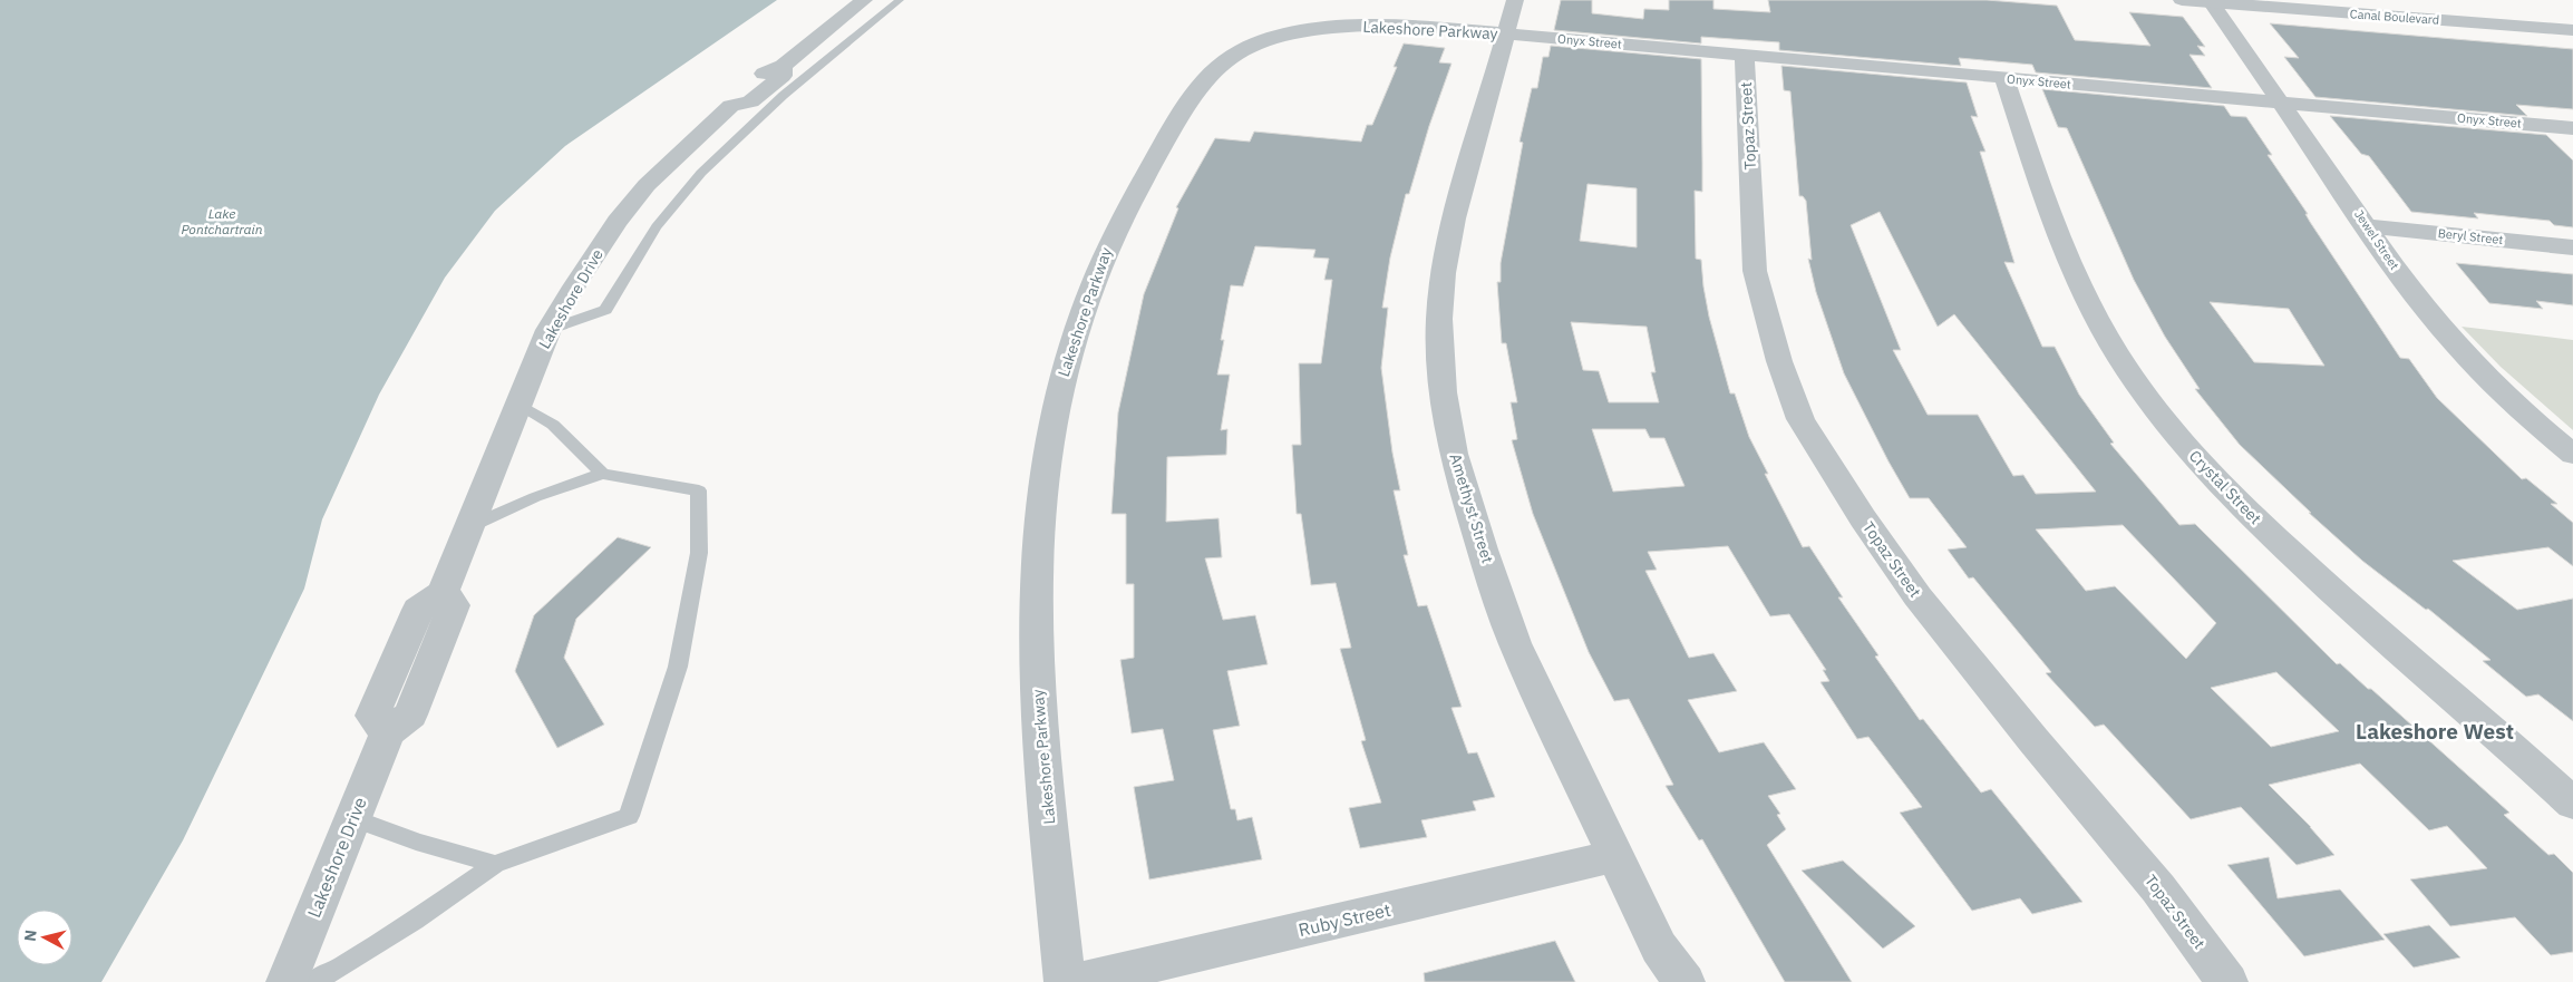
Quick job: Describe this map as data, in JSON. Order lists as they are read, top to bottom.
{
  "streets": {
    "street": [
      "Canal Boulevard",
      "Lakeshore Parkway",
      "Onyx Street",
      "Topaz Street",
      "Beryl Street",
      "Jewel Street",
      "Lakeshore Drive",
      "Crystal Street",
      "Amethyst Street",
      "Ruby Street"
    ]
  },
  "crossings": [
    ["Canal Boulevard", "Jewel Street"],
    ["Lakeshore Parkway", "Onyx Street"],
    ["Lakeshore Parkway", "Amethyst Street"],
    ["Onyx Street", "Topaz Street"],
    ["Onyx Street", "Jewel Street"],
    ["Onyx Street", "Crystal Street"],
    ["Onyx Street", "Amethyst Street"],
    ["Beryl Street", "Jewel Street"],
    ["Amethyst Street", "Ruby Street"]
  ],
  "districts": ["Lakeshore West"],
  "water": ["Lake Pontchartrain"],
  "north": "left"
}
